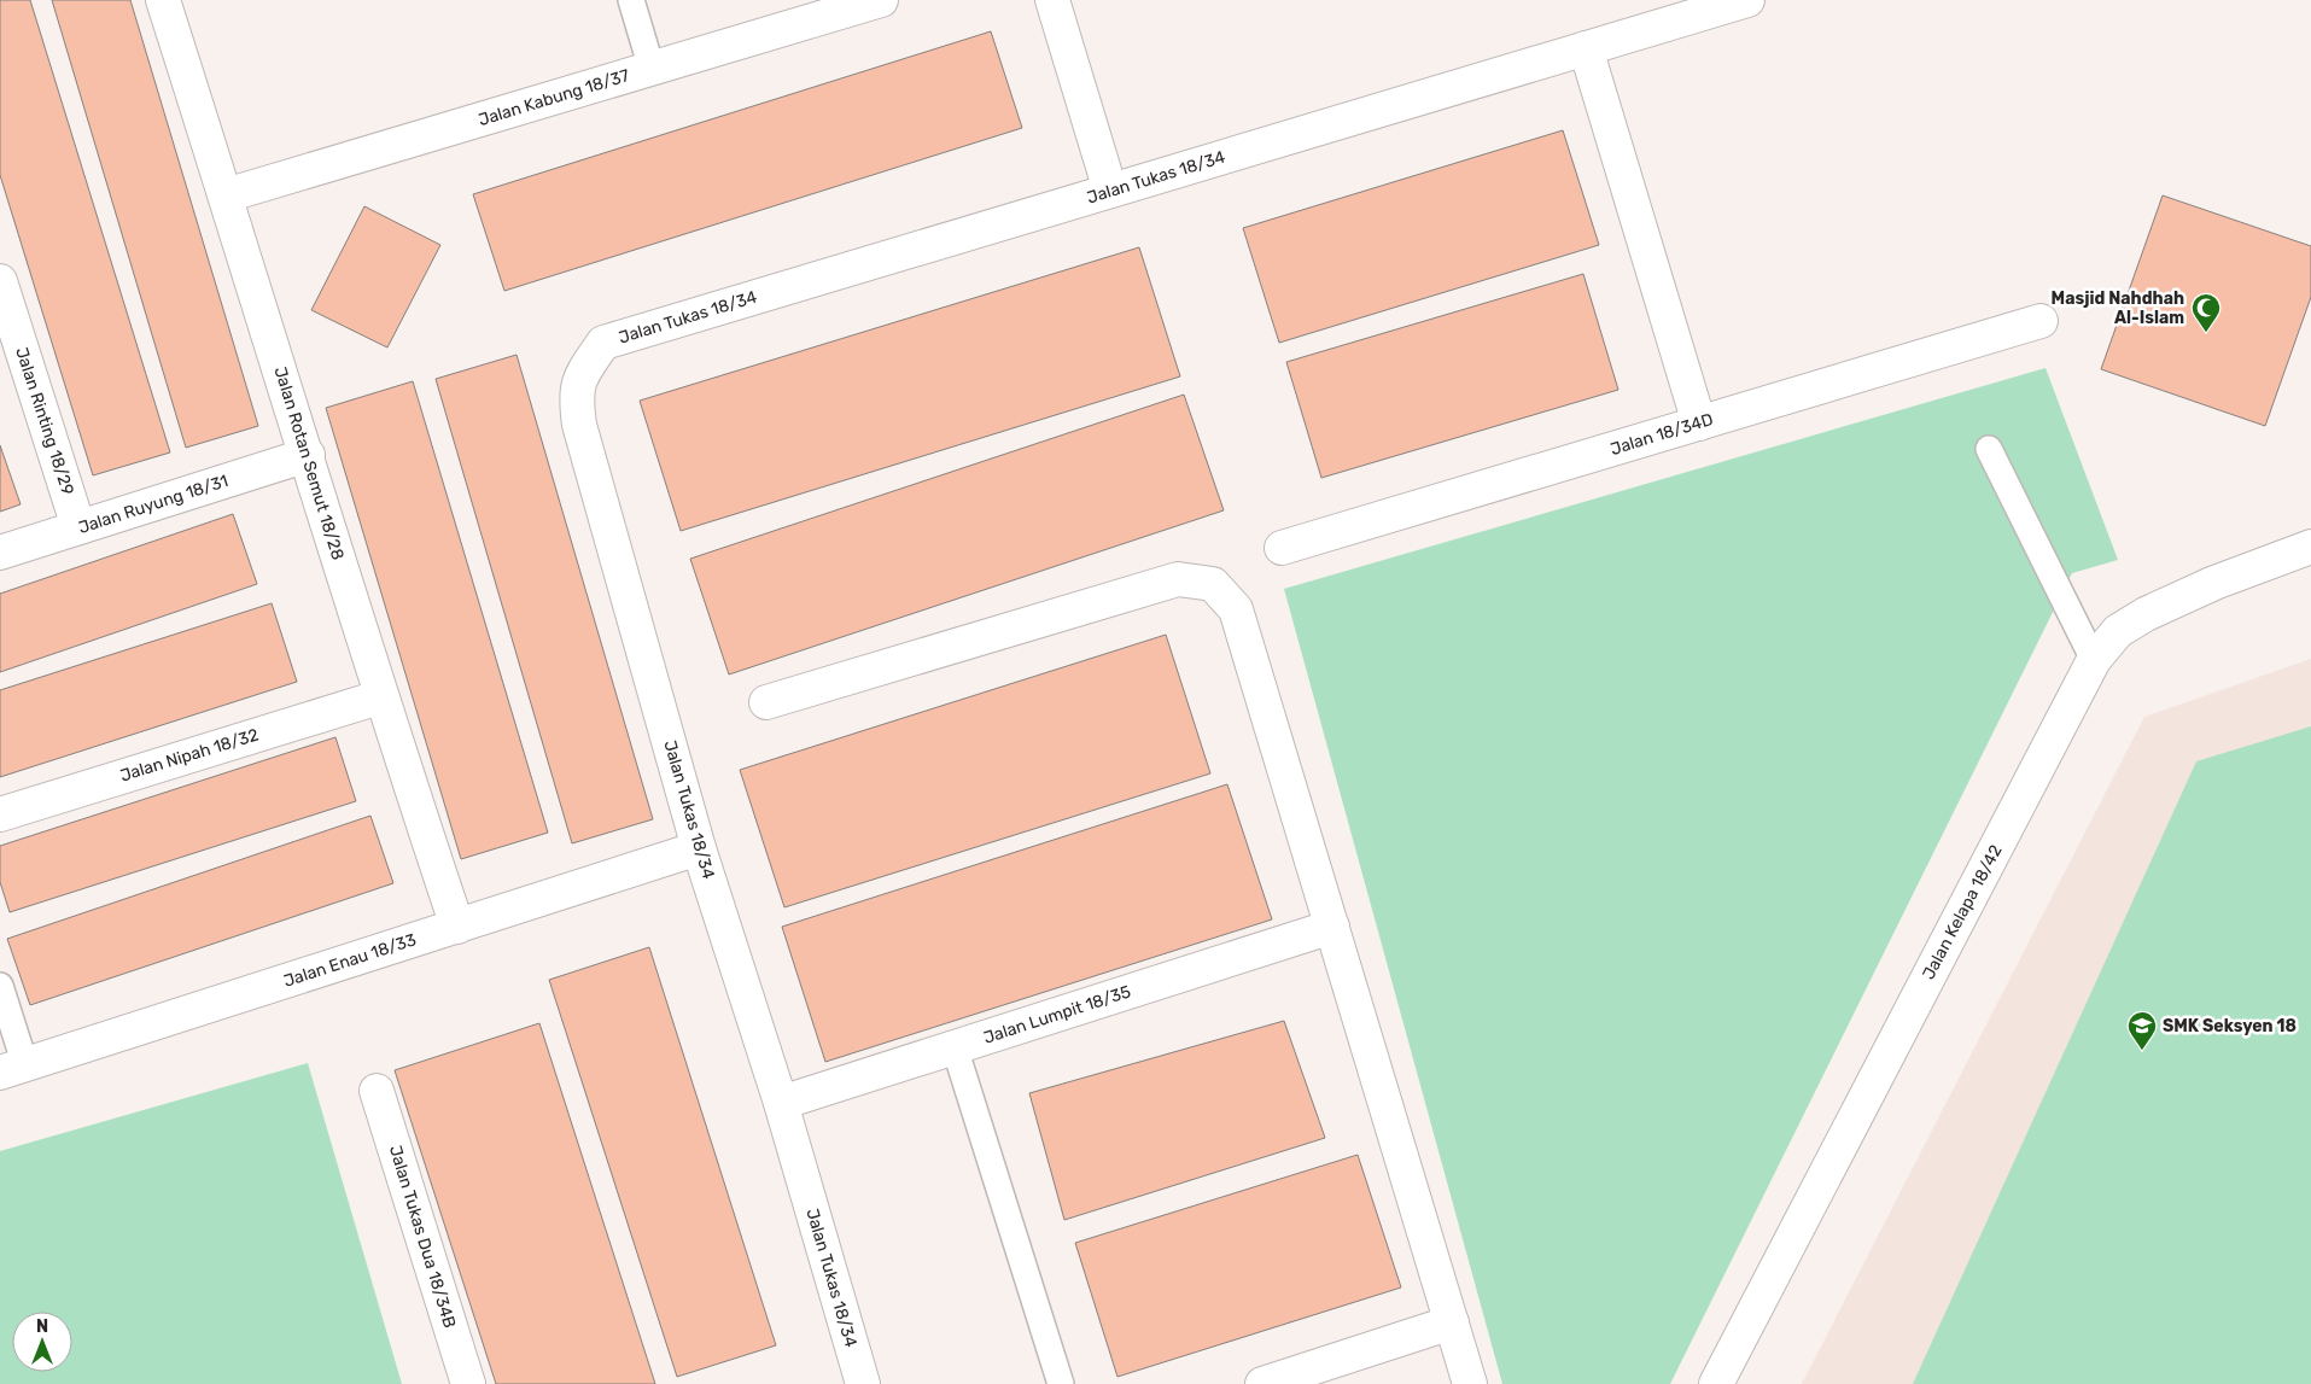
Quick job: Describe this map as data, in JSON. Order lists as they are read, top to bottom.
{
  "streets": {
    "street": [
      "Jalan Kabung 18/37",
      "Jalan Tukas 18/34",
      "Jalan Rinting 18/29",
      "Jalan 18/34D",
      "Jalan Rotan Semut 18/28",
      "Jalan Ruyung 18/31",
      "Jalan Nipah 18/32",
      "Jalan Kelapa 18/42",
      "Jalan Enau 18/33",
      "Jalan Lumpit 18/35",
      "Jalan Tukas Dua 18/34B"
    ]
  },
  "crossings": [
    ["Jalan Kabung 18/37", "Jalan Rotan Semut 18/28"],
    ["Jalan Tukas 18/34", "Jalan Enau 18/33"],
    ["Jalan Tukas 18/34", "Jalan Lumpit 18/35"],
    ["Jalan Rinting 18/29", "Jalan Ruyung 18/31"],
    ["Jalan Rotan Semut 18/28", "Jalan Ruyung 18/31"],
    ["Jalan Rotan Semut 18/28", "Jalan Nipah 18/32"],
    ["Jalan Rotan Semut 18/28", "Jalan Enau 18/33"]
  ],
  "places": {
    "mosque": ["Masjid Nahdhah Al-Islam"],
    "school or university": ["SMK Seksyen 18"]
  },
  "north": "top"
}
